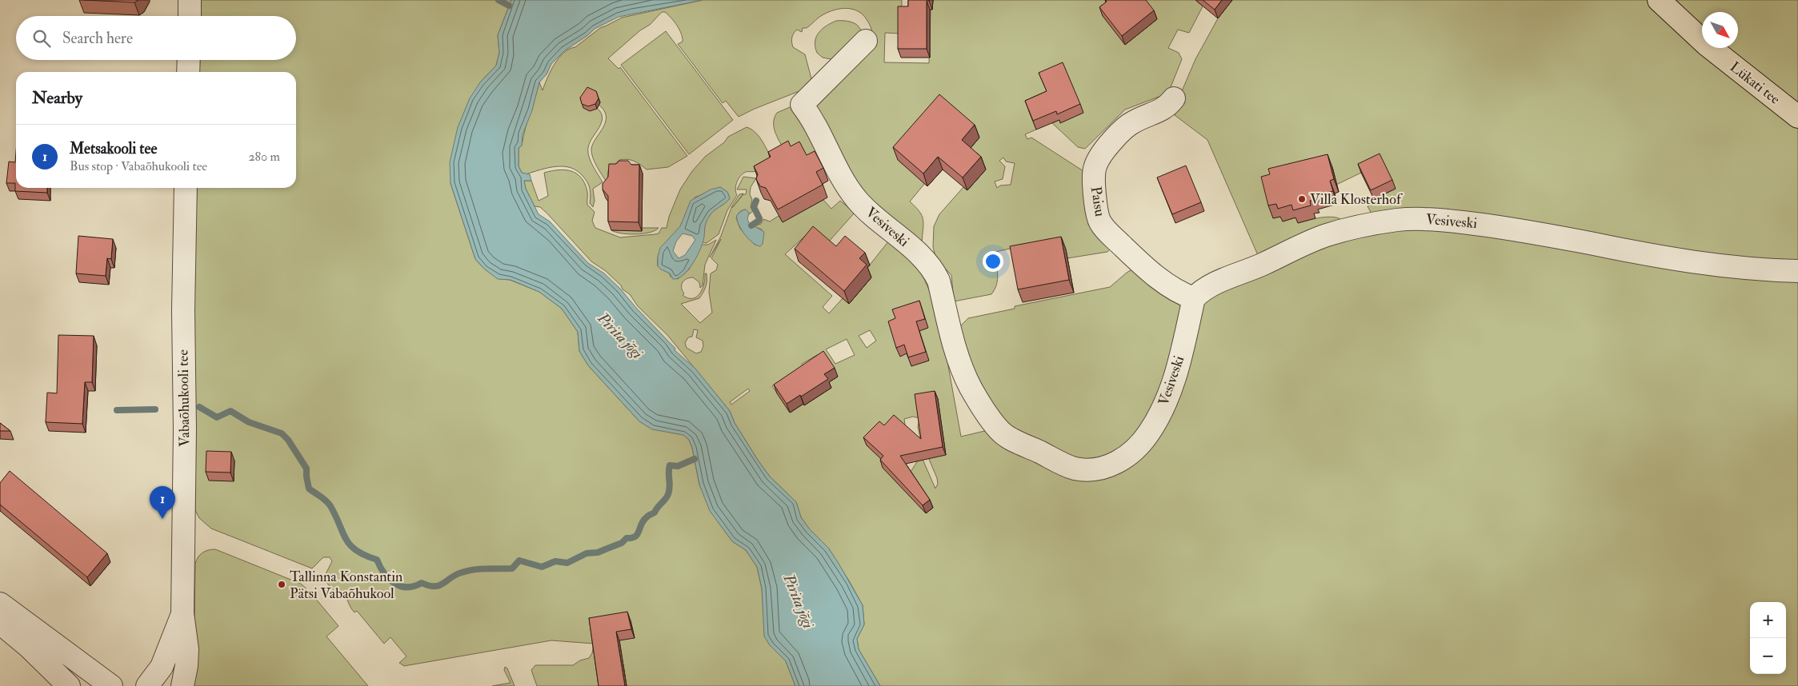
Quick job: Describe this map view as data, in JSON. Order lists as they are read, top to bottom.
{
  "streets": {
    "main road": ["Lükati tee"],
    "street": ["Paisu", "Vesiveski", "Vabaõhukooli tee"]
  },
  "crossings": [
    ["Paisu", "Vesiveski"]
  ],
  "water": ["Pirita jõgi"],
  "places": ["Villa Klosterhof", "Tallinna Konstantin Pätsi Vabaõhukool"],
  "north": "bottom right",
  "page": {
    "search": "Search here",
    "heading": "Nearby",
    "list": [
      {
        "mark": "1",
        "name": "Metsakooli tee",
        "note": "Bus stop · Vabaõhukooli tee",
        "value": "280 m"
      }
    ],
    "pins": "1",
    "map_buttons": ["+", "−"]
  }
}
